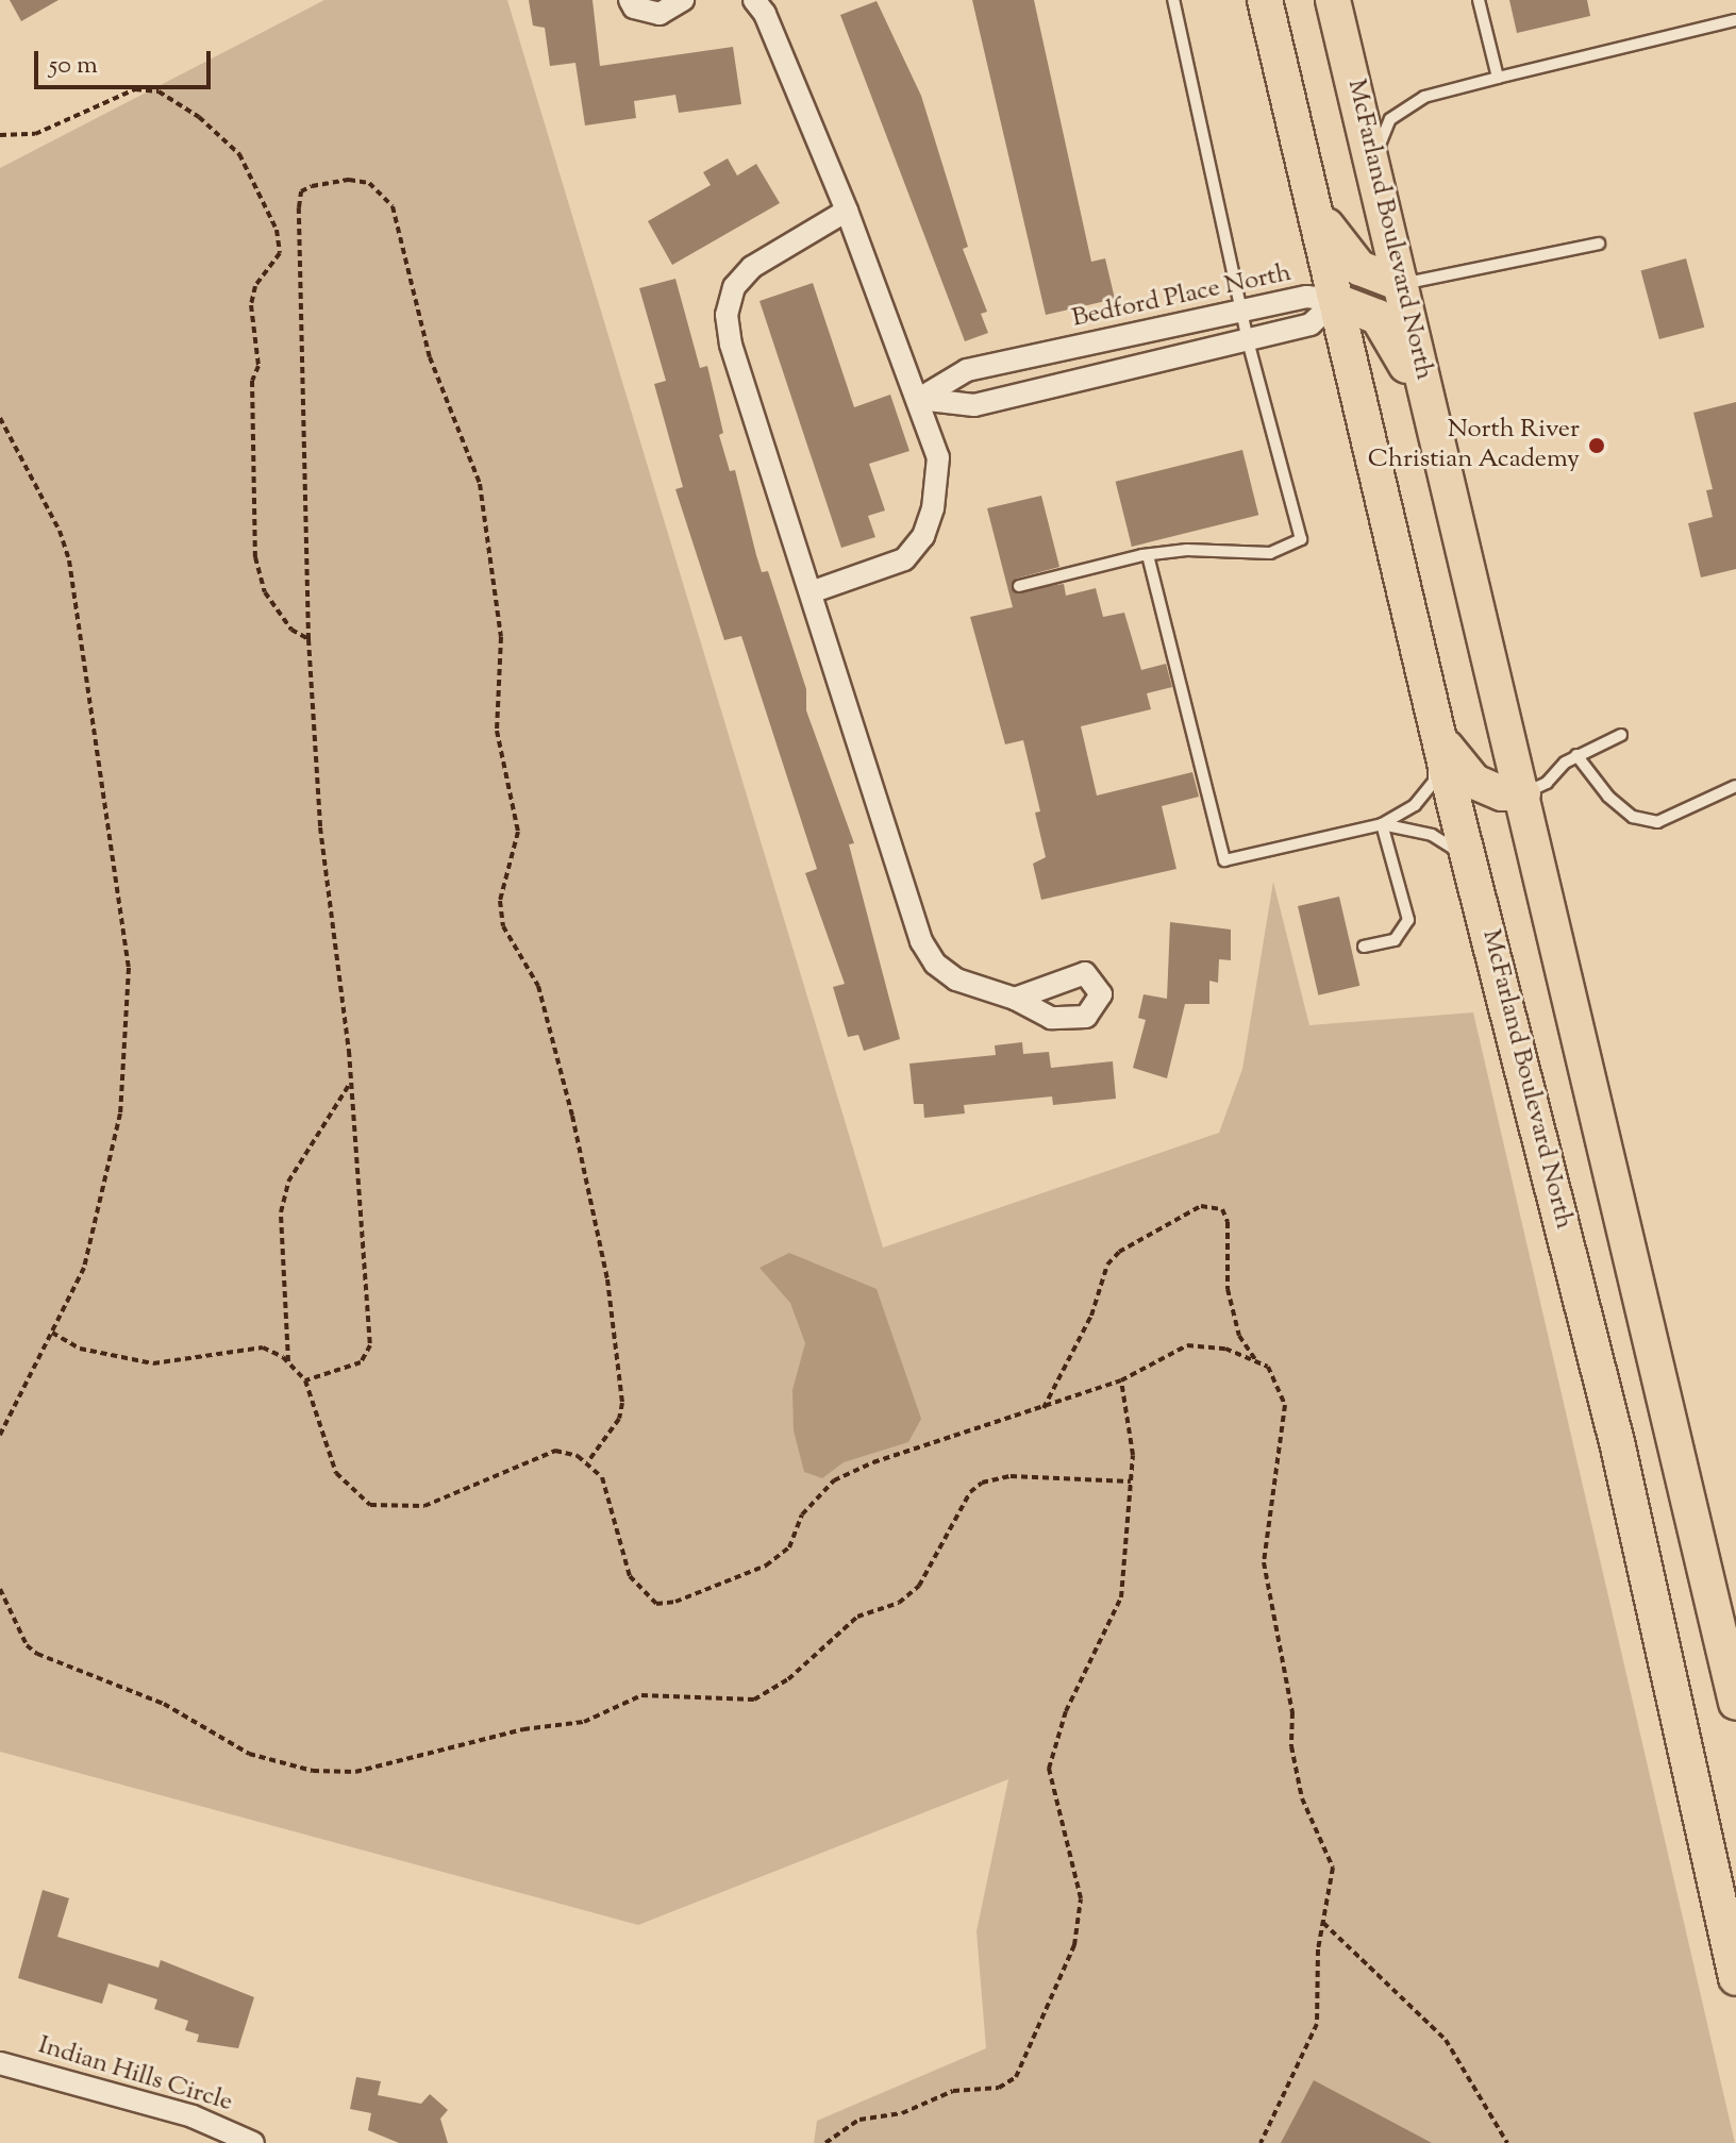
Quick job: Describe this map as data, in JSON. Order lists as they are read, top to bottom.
{
  "streets": {
    "highway": ["McFarland Boulevard North"],
    "street": ["Bedford Place North", "Indian Hills Circle"]
  },
  "crossings": [
    ["McFarland Boulevard North", "Bedford Place North"]
  ],
  "places": ["North River Christian Academy"],
  "scale_bar": "50 m"
}
